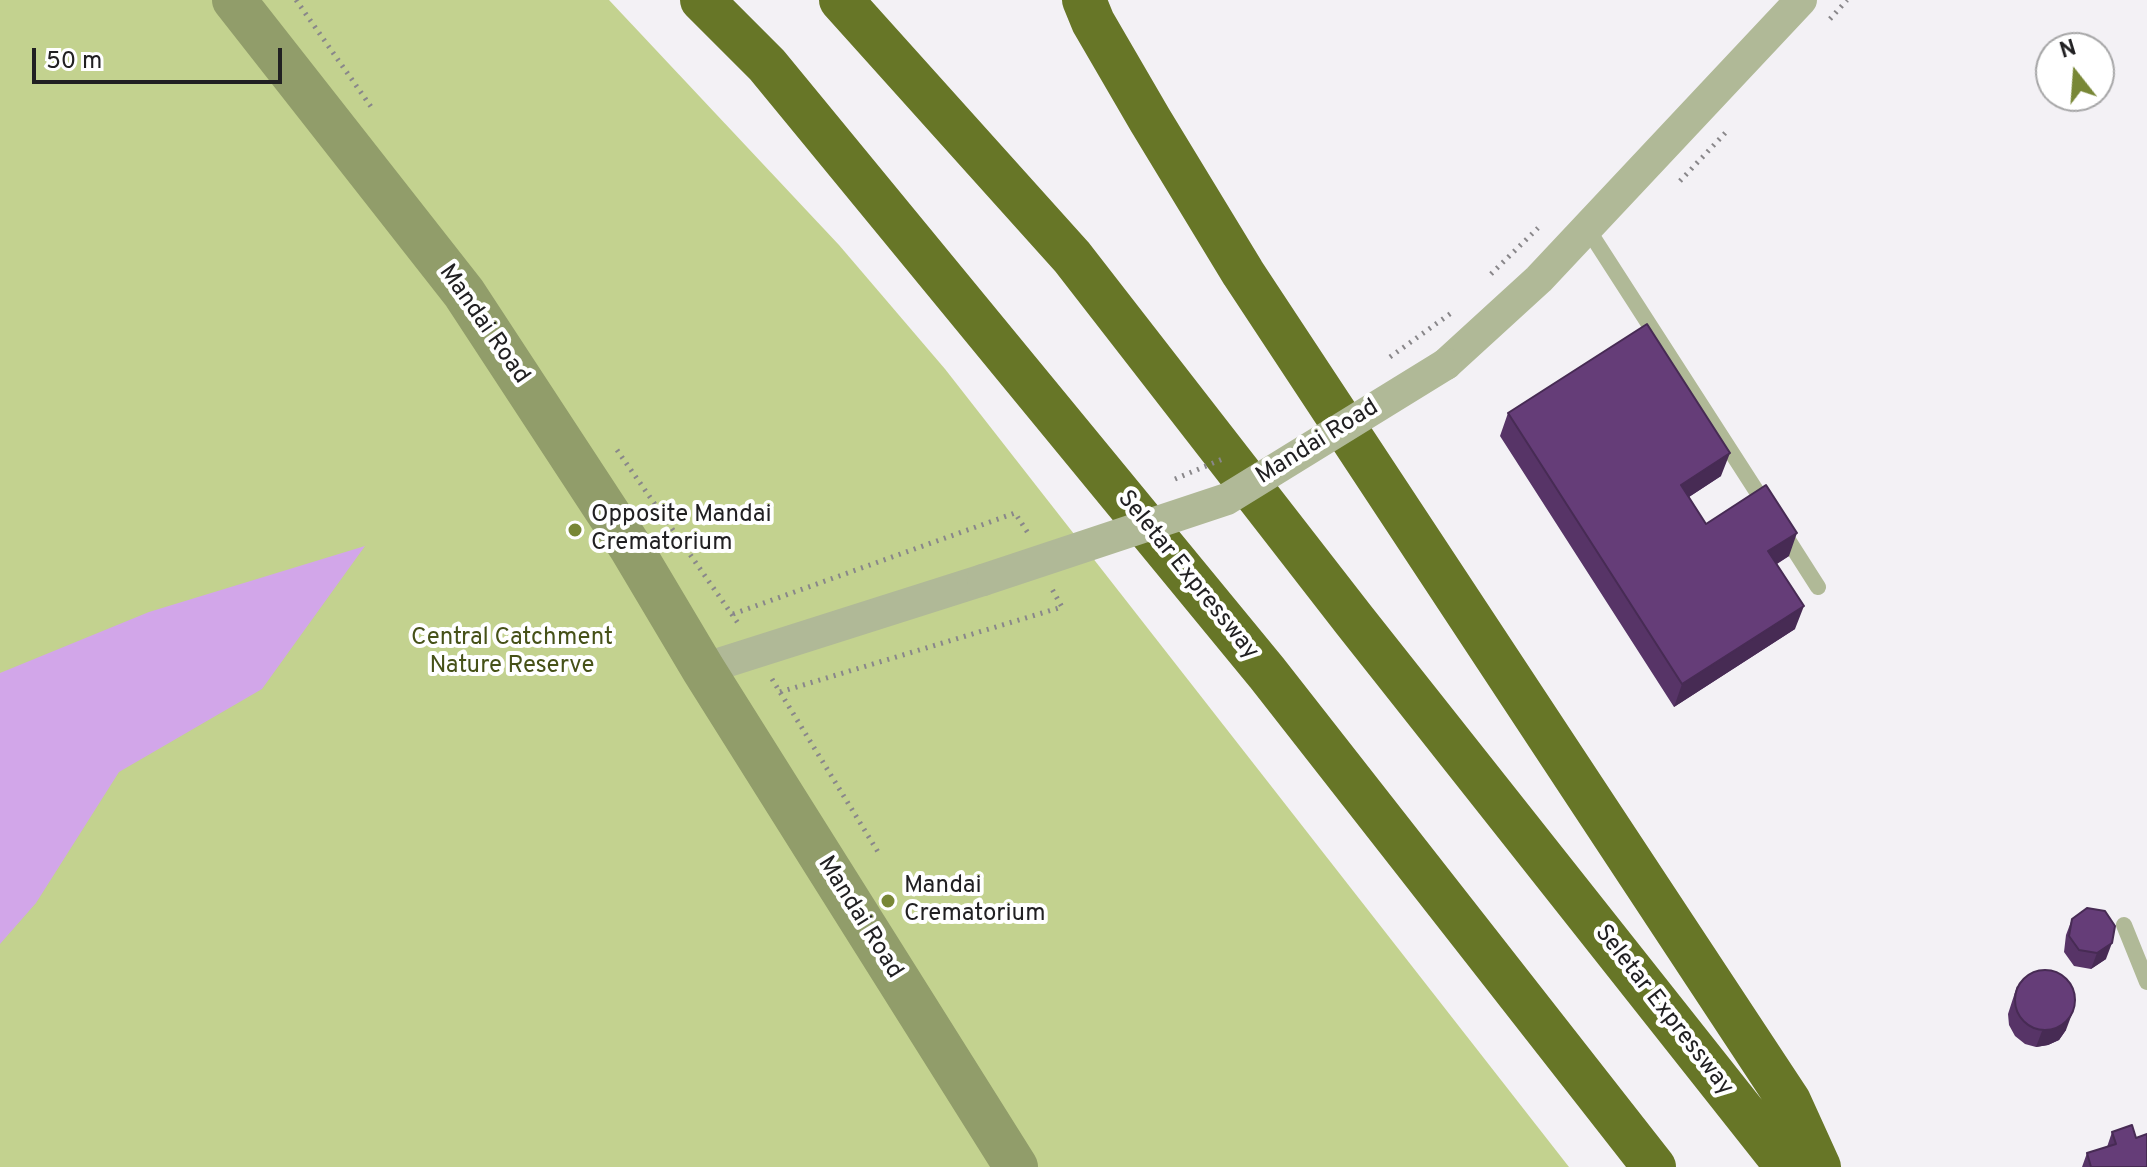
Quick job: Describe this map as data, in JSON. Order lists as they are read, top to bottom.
{
  "streets": {
    "highway": ["Seletar Expressway"],
    "main road": ["Mandai Road"]
  },
  "parks": ["Central Catchment Nature Reserve"],
  "places": ["Opposite Mandai Crematorium", "Mandai Crematorium"],
  "scale_bar": "50 m",
  "north": "top"
}
